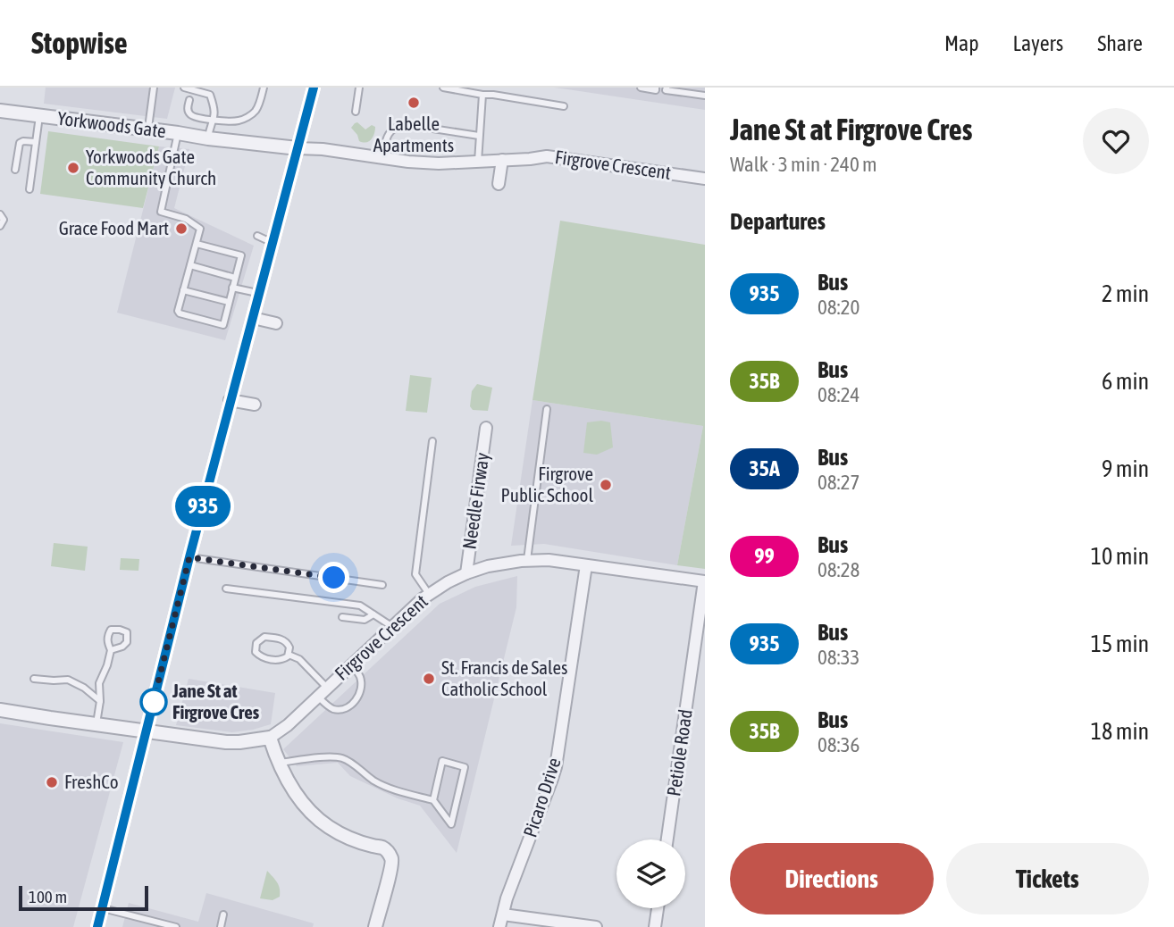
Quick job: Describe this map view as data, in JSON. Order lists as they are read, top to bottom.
{
  "streets": {
    "street": [
      "Yorkwoods Gate",
      "Firgrove Crescent",
      "Needle Firway",
      "Petiole Road",
      "Picaro Drive"
    ]
  },
  "crossings": [
    ["Yorkwoods Gate", "Firgrove Crescent"],
    ["Firgrove Crescent", "Needle Firway"],
    ["Firgrove Crescent", "Petiole Road"],
    ["Firgrove Crescent", "Picaro Drive"]
  ],
  "places": [
    "Labelle Apartments",
    "Yorkwoods Gate Community Church",
    "Grace Food Mart",
    "Firgrove Public School",
    "St. Francis de Sales Catholic School",
    "Jane St at Firgrove Cres",
    "FreshCo"
  ],
  "lines": ["bus line 935"],
  "scale_bar": "100 m",
  "page": {
    "header": "Stopwise",
    "nav": ["Map", "Layers", "Share"],
    "on_map": "935",
    "heading": [
      ["Jane St at Firgrove Cres", "Walk · 3 min · 240 m"],
      "Departures"
    ],
    "list": [
      {
        "mark": "935",
        "name": "Bus",
        "note": "08:20",
        "value": "2 min"
      },
      {
        "mark": "35B",
        "name": "Bus",
        "note": "08:24",
        "value": "6 min"
      },
      {
        "mark": "35A",
        "name": "Bus",
        "note": "08:27",
        "value": "9 min"
      },
      {
        "mark": "99",
        "name": "Bus",
        "note": "08:28",
        "value": "10 min"
      },
      {
        "mark": "935",
        "name": "Bus",
        "note": "08:33",
        "value": "15 min"
      },
      {
        "mark": "35B",
        "name": "Bus",
        "note": "08:36",
        "value": "18 min"
      }
    ],
    "buttons": ["Directions", "Tickets"],
    "scale": "100 m"
  }
}
